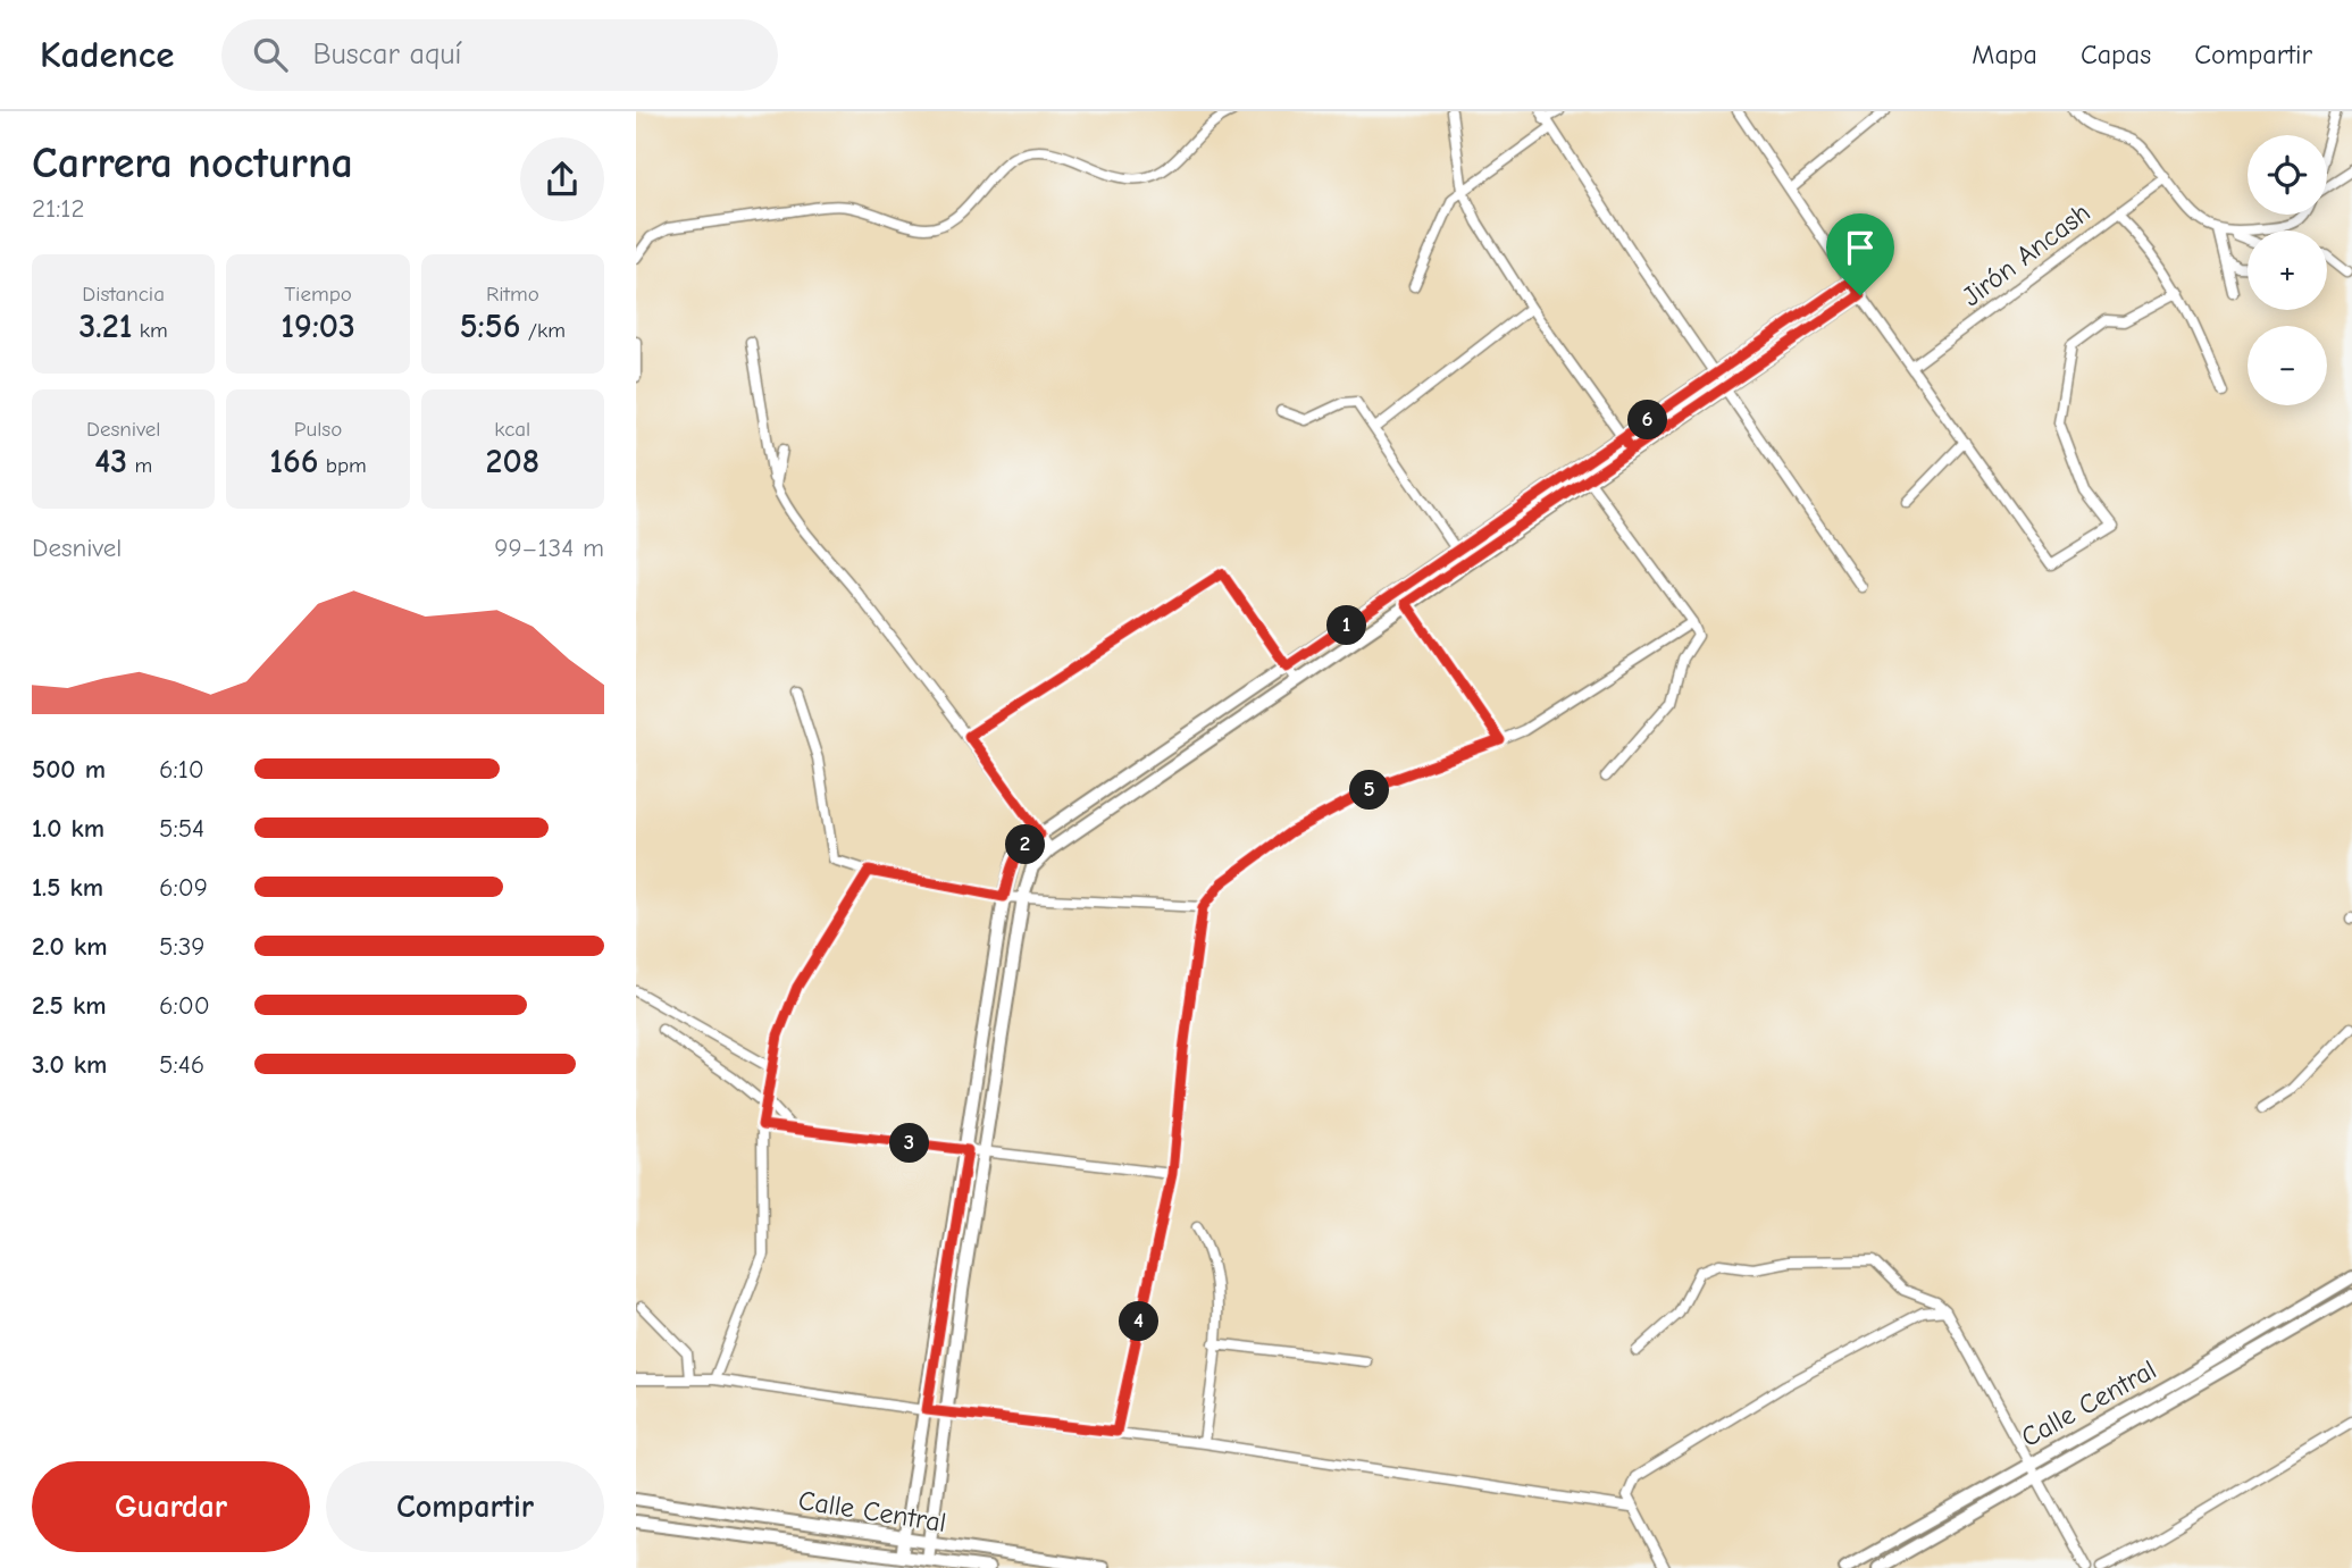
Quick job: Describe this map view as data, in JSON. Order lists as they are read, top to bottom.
{
  "streets": {
    "street": ["Jirón Ancash", "Calle Central"]
  },
  "page": {
    "header": "Kadence",
    "search": "Buscar aquí",
    "nav": ["Mapa", "Capas", "Compartir"],
    "heading": ["Carrera nocturna", "21:12"],
    "map_buttons": ["+", "−"],
    "stats": [
      ["Distancia", "3.21 km"],
      ["Tiempo", "19:03"],
      ["Ritmo", "5:56 /km"],
      ["Desnivel", "43 m"],
      ["Pulso", "166 bpm"],
      ["kcal", "208"]
    ],
    "pins": [
      "6",
      "1",
      "5",
      "2",
      "3",
      "4"
    ],
    "chart": ["Desnivel", "99–134 m"],
    "list": [
      {
        "name": "500 m",
        "note": "6:10"
      },
      {
        "name": "1.0 km",
        "note": "5:54"
      },
      {
        "name": "1.5 km",
        "note": "6:09"
      },
      {
        "name": "2.0 km",
        "note": "5:39"
      },
      {
        "name": "2.5 km",
        "note": "6:00"
      },
      {
        "name": "3.0 km",
        "note": "5:46"
      }
    ],
    "buttons": ["Guardar", "Compartir"]
  }
}
